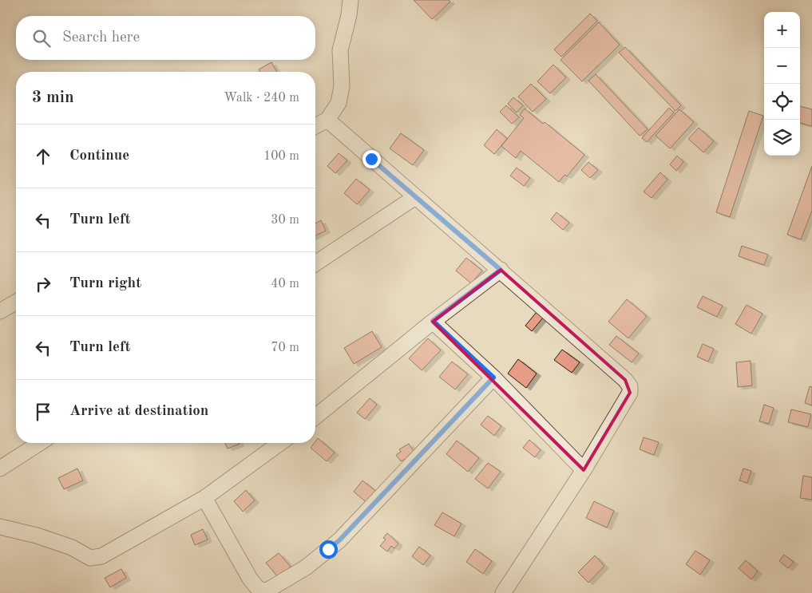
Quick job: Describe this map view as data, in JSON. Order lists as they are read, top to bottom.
{
  "page": {
    "map_buttons": ["+", "−"],
    "search": "Search here",
    "heading": ["3 min", "Walk · 240 m"],
    "list": [
      ["Continue", "100 m"],
      ["Turn left", "30 m"],
      ["Turn right", "40 m"],
      ["Turn left", "70 m"],
      "Arrive at destination"
    ]
  }
}
